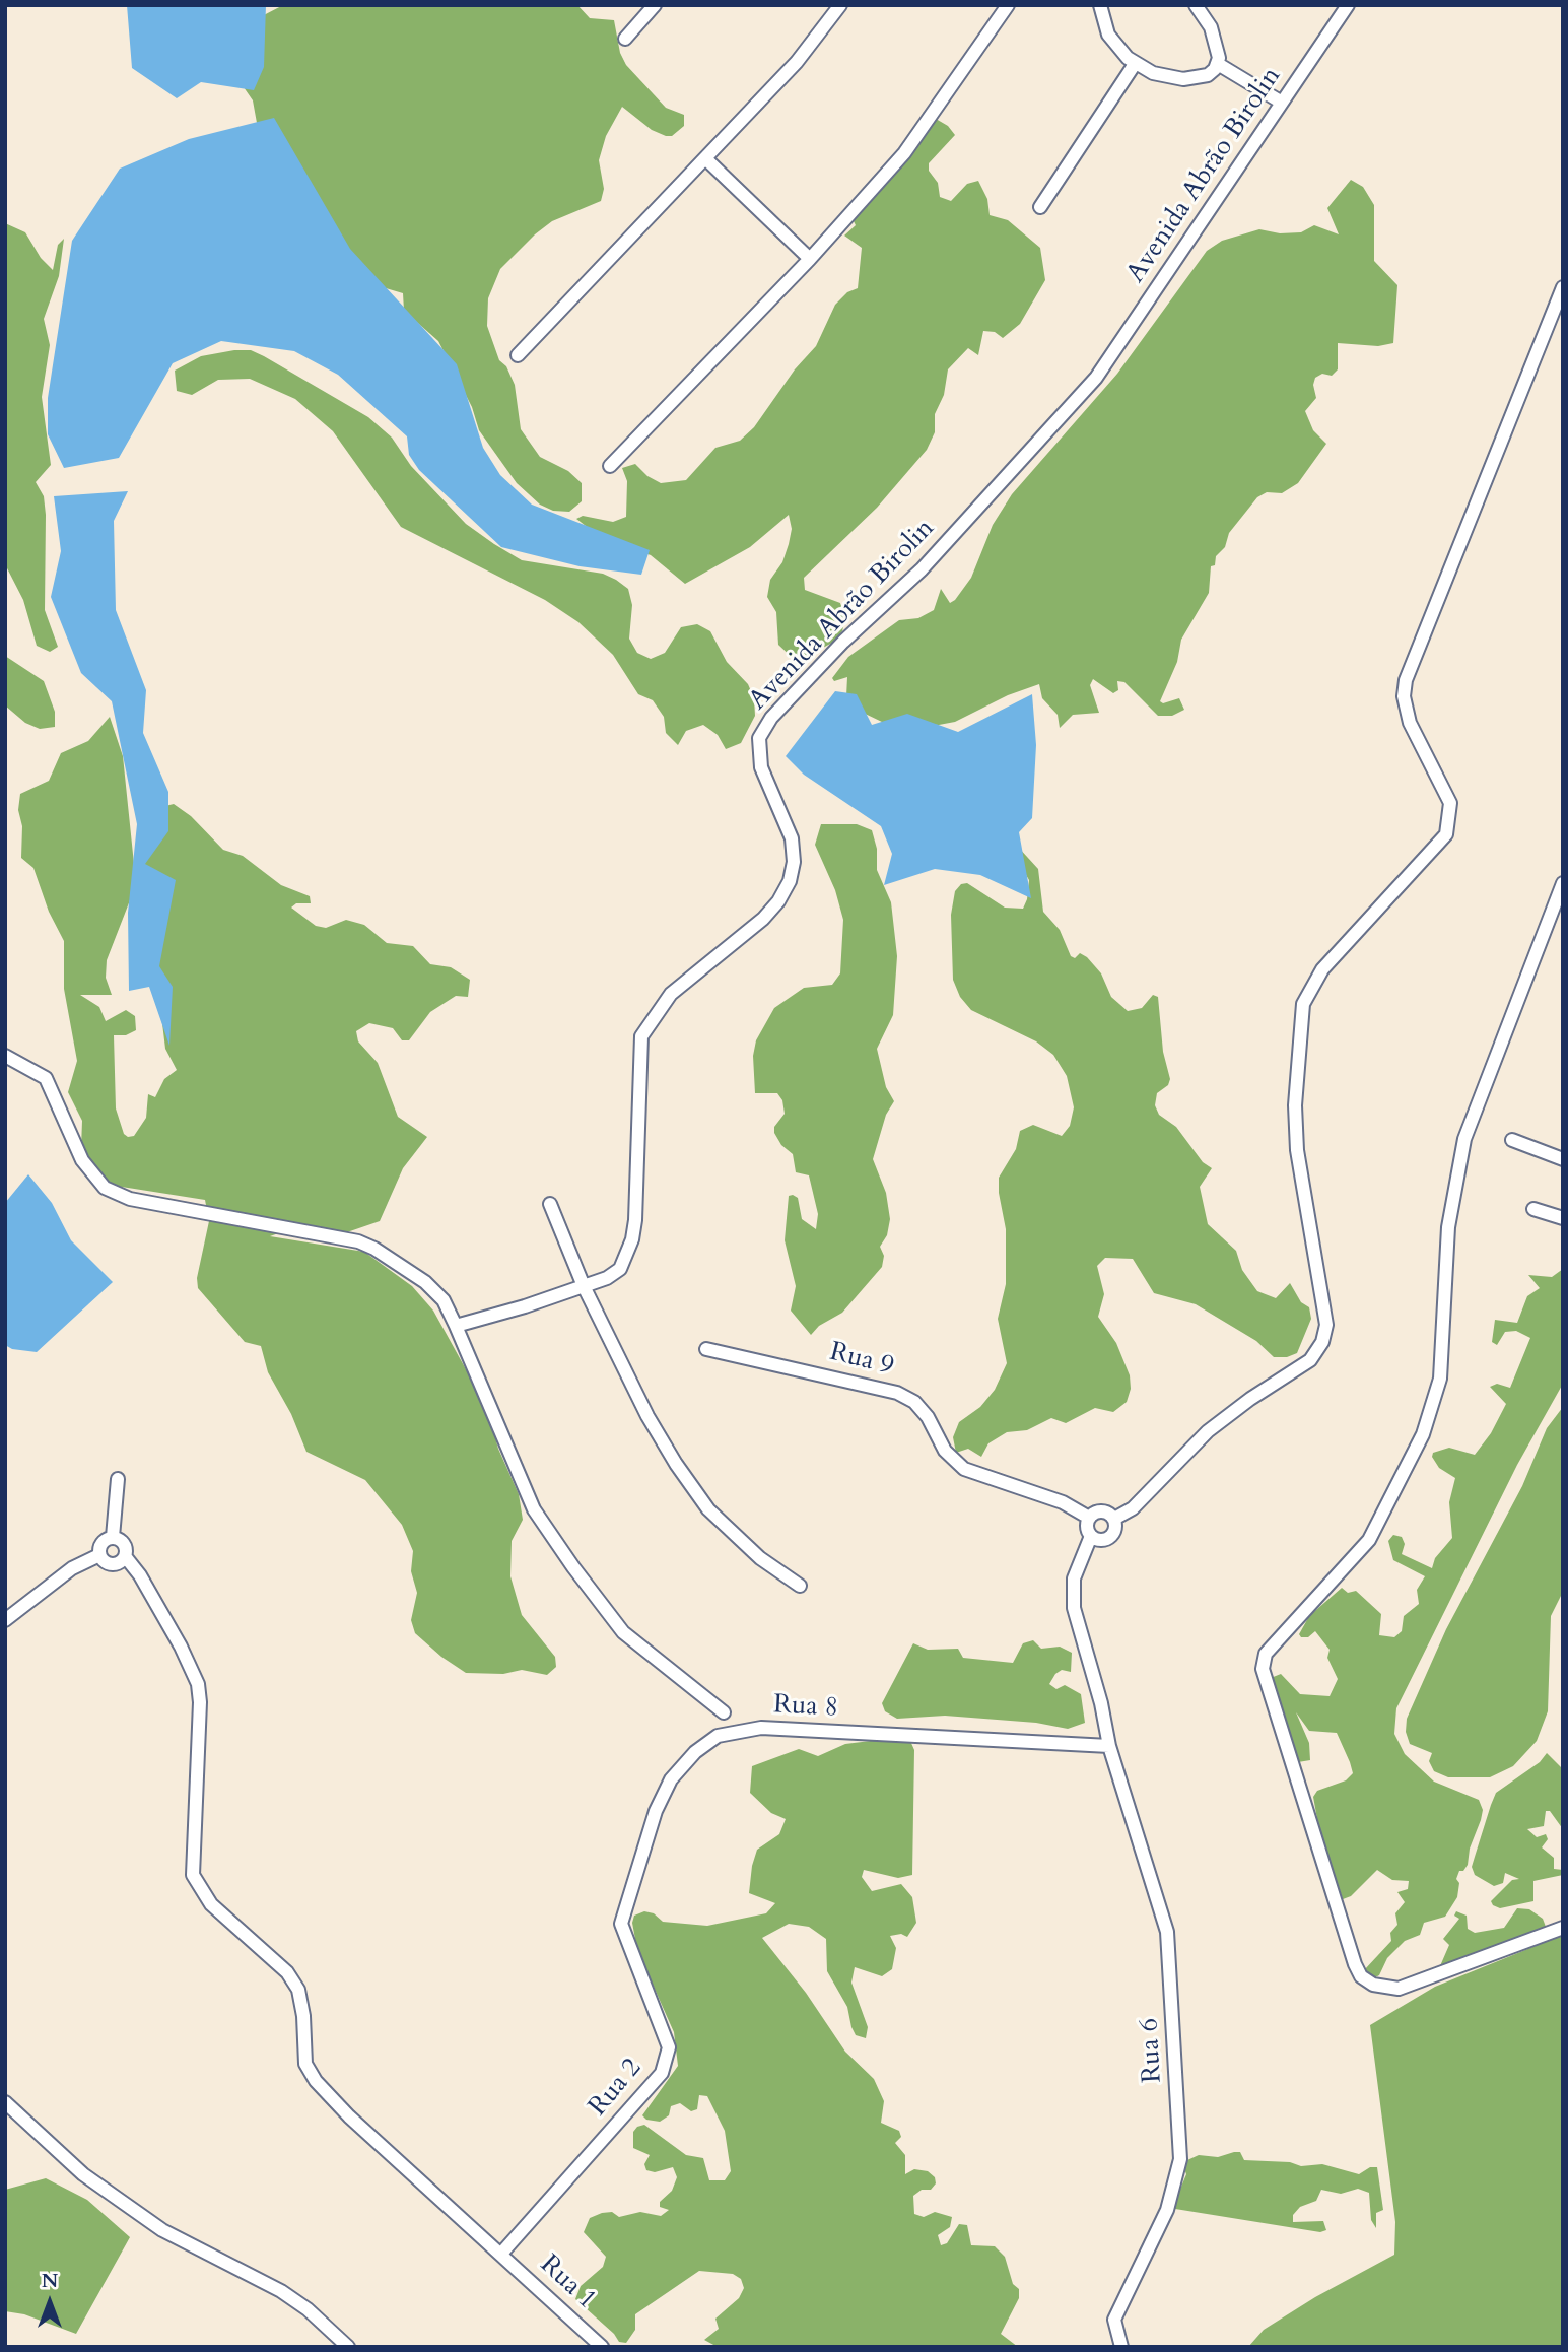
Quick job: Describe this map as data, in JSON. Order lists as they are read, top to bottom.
{
  "streets": {
    "street": [
      "Avenida Abrão Birolin",
      "Rua 9",
      "Rua 8",
      "Rua 6",
      "Rua 2",
      "Rua 1"
    ]
  },
  "crossings": [
    ["Rua 9", "Rua 6"],
    ["Rua 8", "Rua 6"],
    ["Rua 8", "Rua 2"],
    ["Rua 2", "Rua 1"]
  ],
  "north": "top"
}
